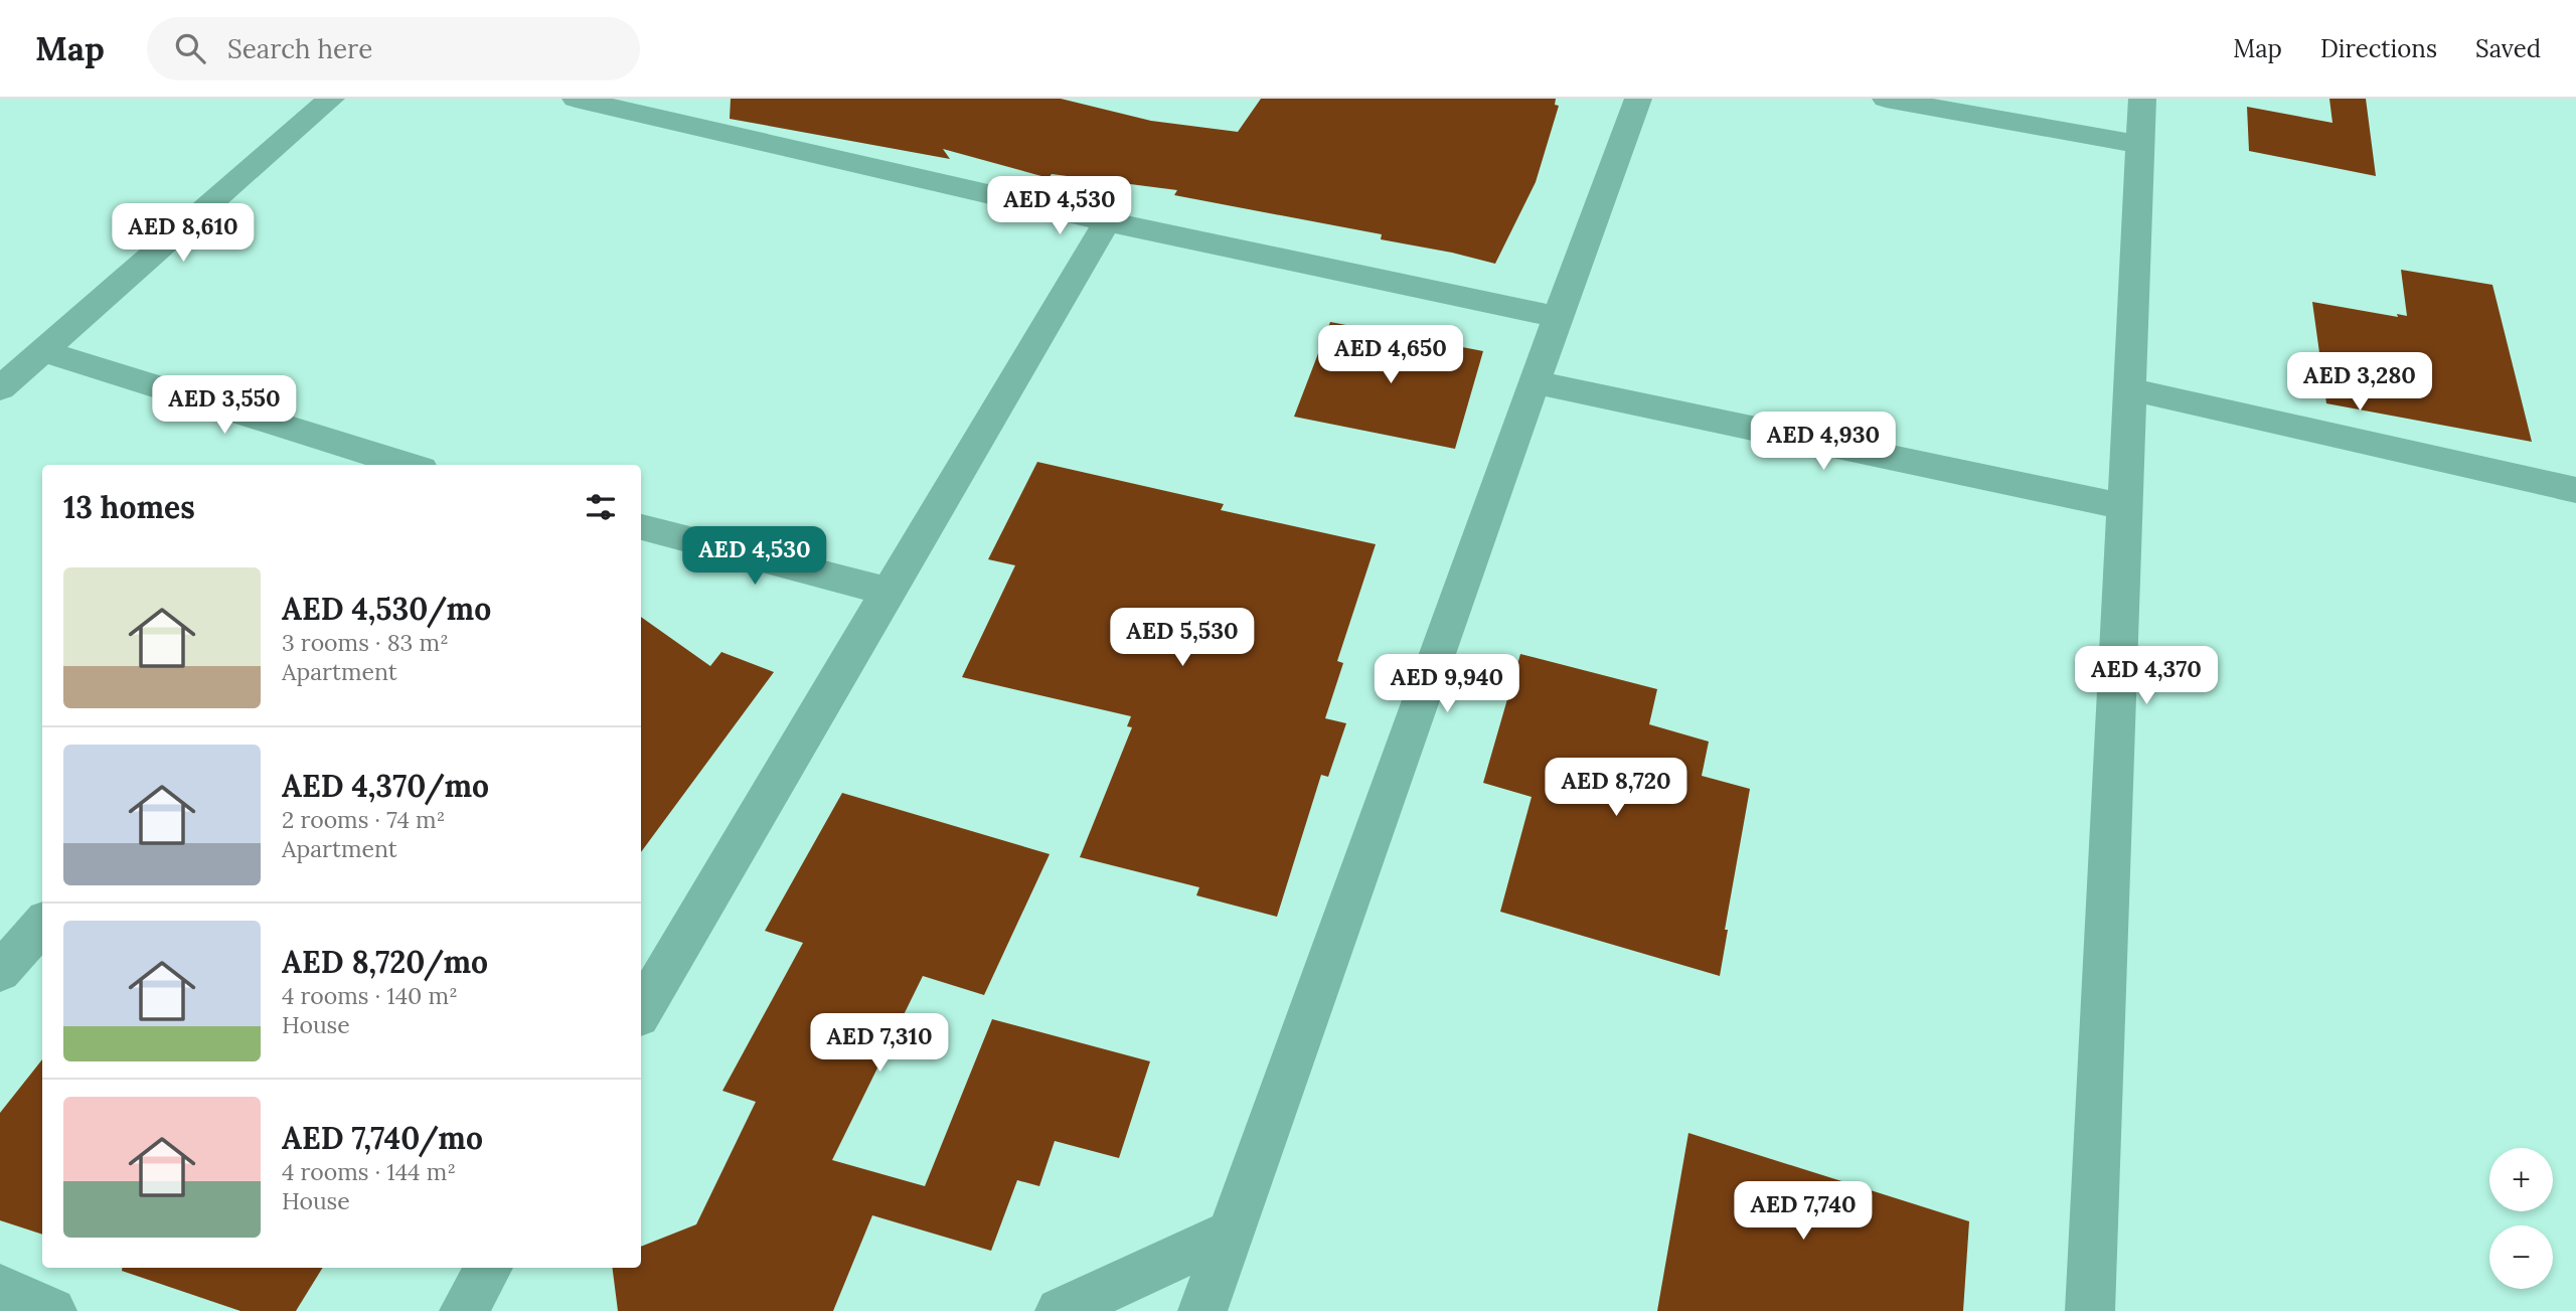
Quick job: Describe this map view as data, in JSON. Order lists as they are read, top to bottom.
{
  "page": {
    "header": "Map",
    "search": "Search here",
    "nav": ["Map", "Directions", "Saved"],
    "price": [
      "AED 4,530",
      "AED 8,610",
      "AED 4,650",
      "AED 3,280",
      "AED 3,550",
      "AED 4,930",
      "AED 4,530",
      "AED 5,530",
      "AED 4,370",
      "AED 9,940",
      "AED 8,720",
      "AED 7,310",
      "AED 7,740"
    ],
    "heading": "13 homes",
    "list": [
      {
        "name": "AED 4,530/mo",
        "note": "3 rooms · 83 m² · Apartment"
      },
      {
        "name": "AED 4,370/mo",
        "note": "2 rooms · 74 m² · Apartment"
      },
      {
        "name": "AED 8,720/mo",
        "note": "4 rooms · 140 m² · House"
      },
      {
        "name": "AED 7,740/mo",
        "note": "4 rooms · 144 m² · House"
      }
    ],
    "map_buttons": ["+", "−"]
  }
}
